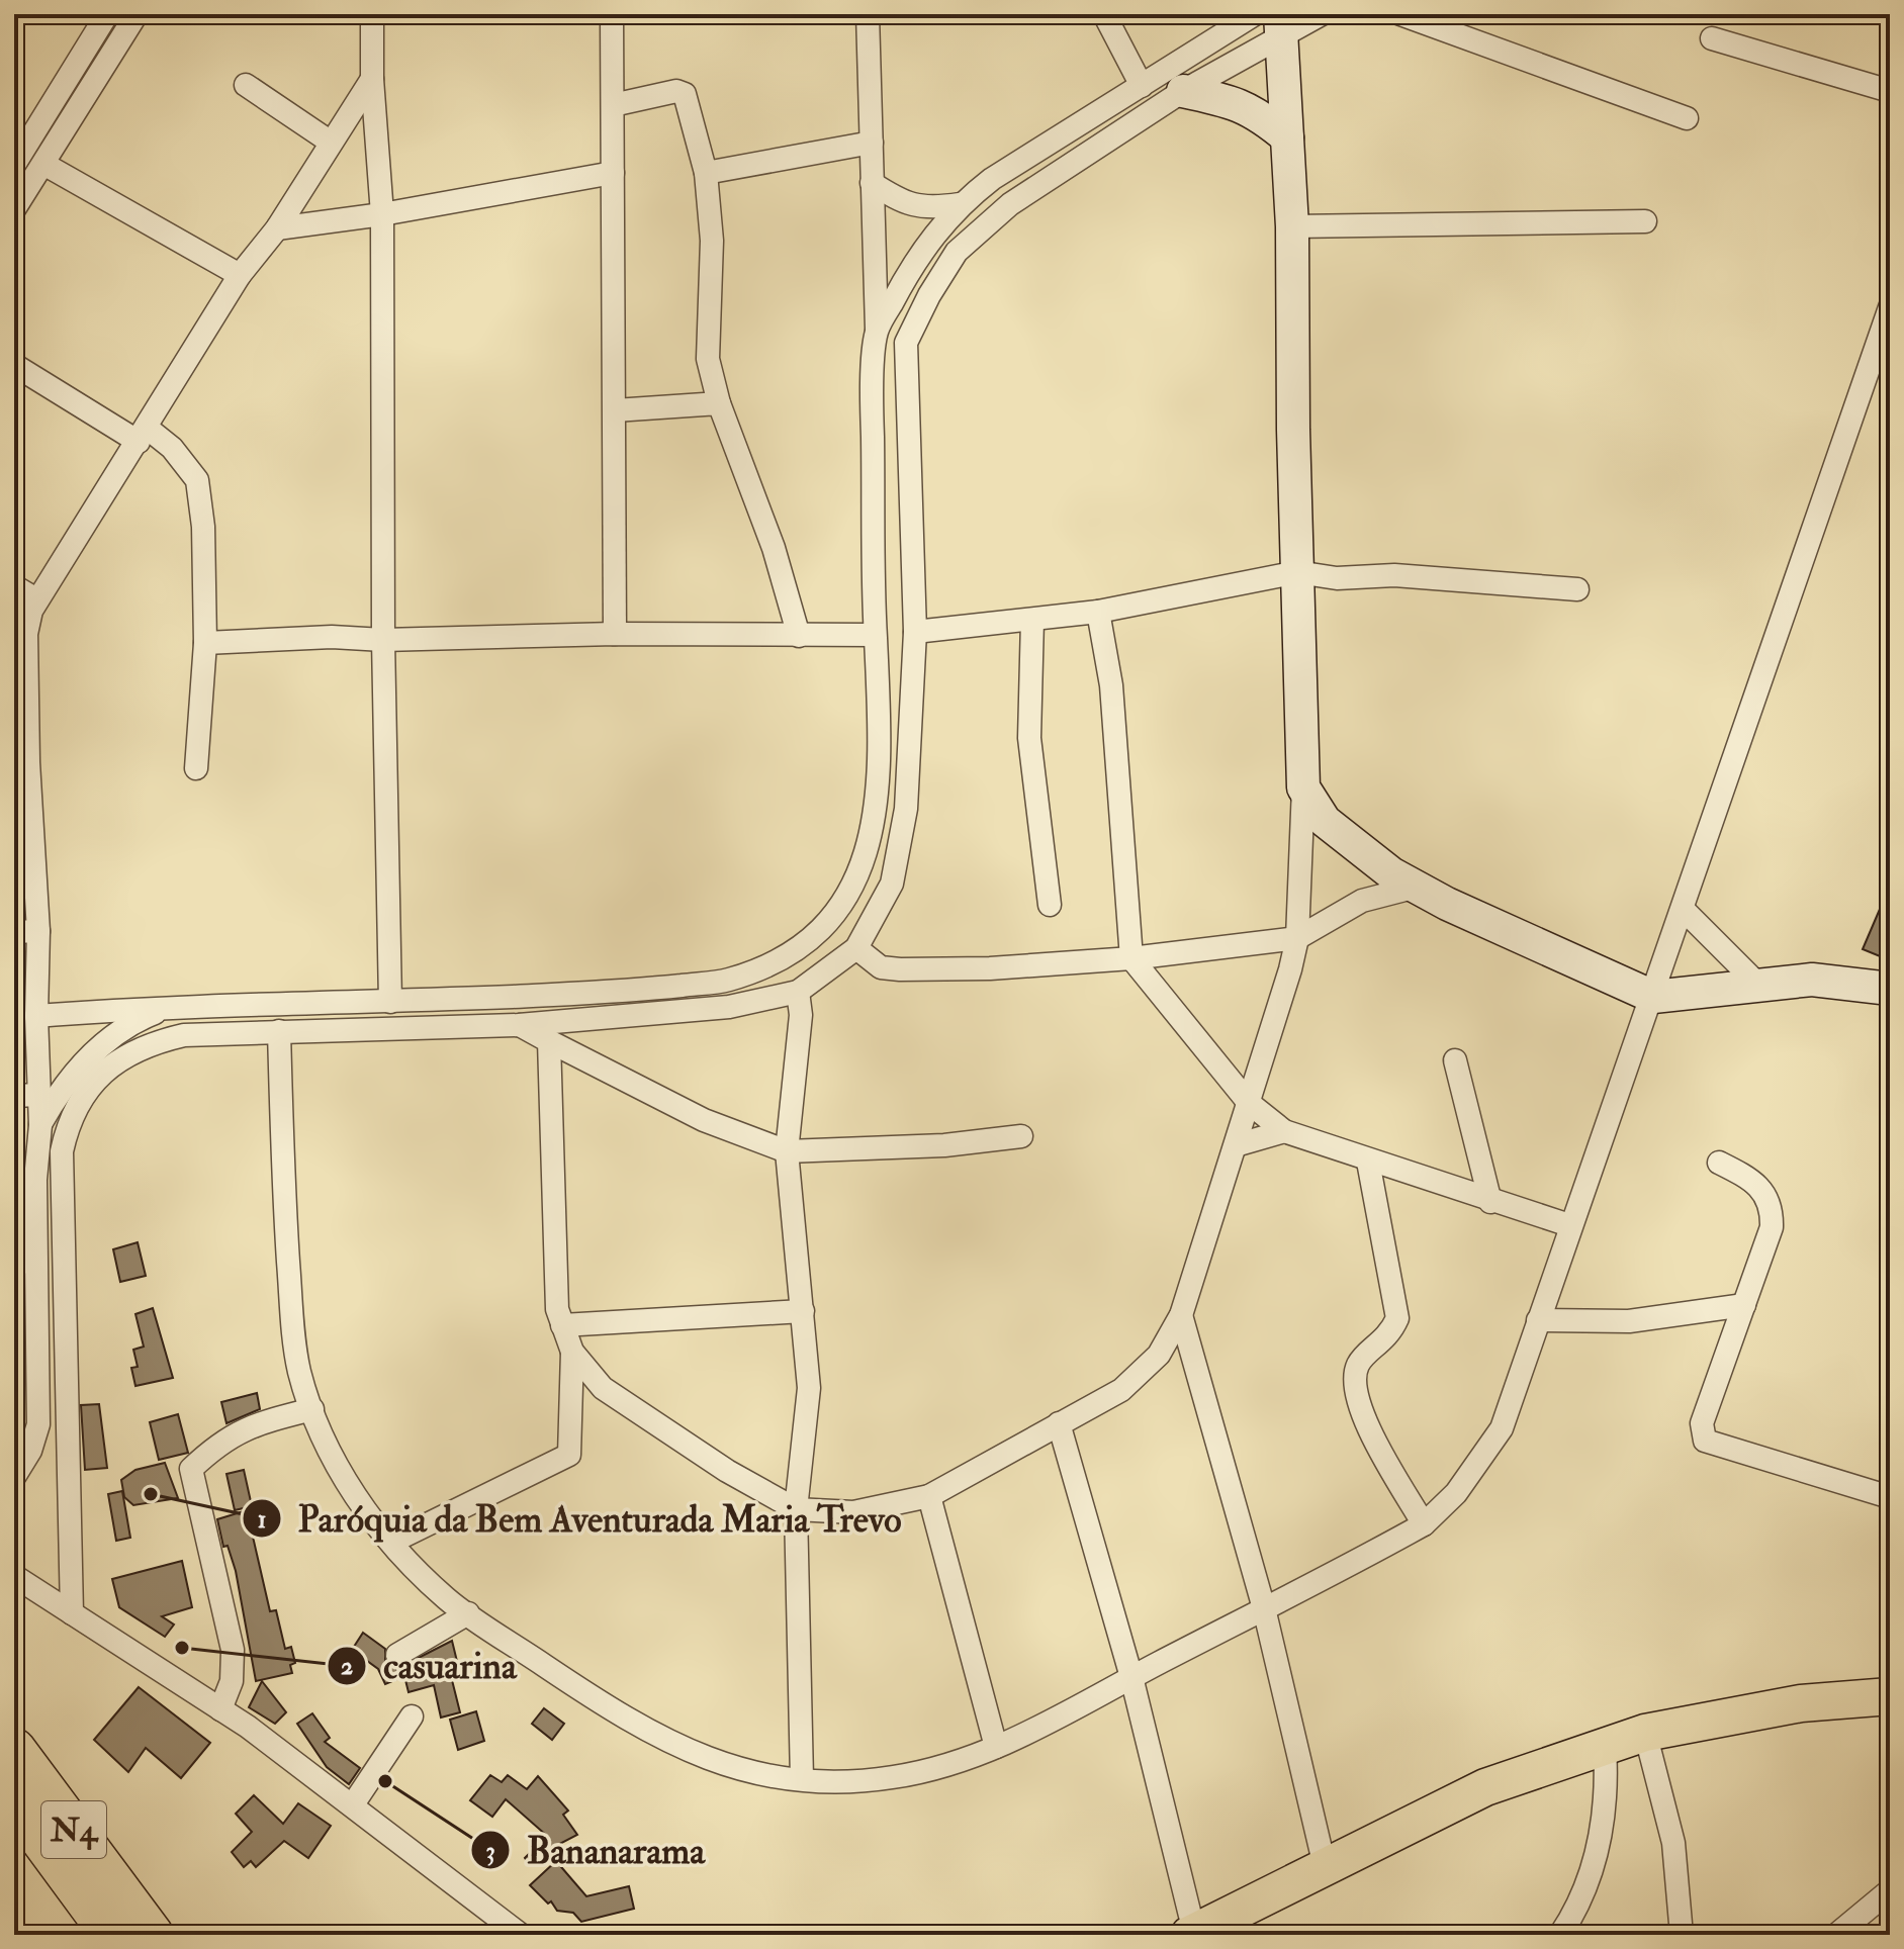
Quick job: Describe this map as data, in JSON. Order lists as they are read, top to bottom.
{
  "streets": {
    "highway": ["N4"]
  },
  "places": ["Paróquia da Bem Aventurada Maria Trevo", "casuarina", "Bananarama"]
}
